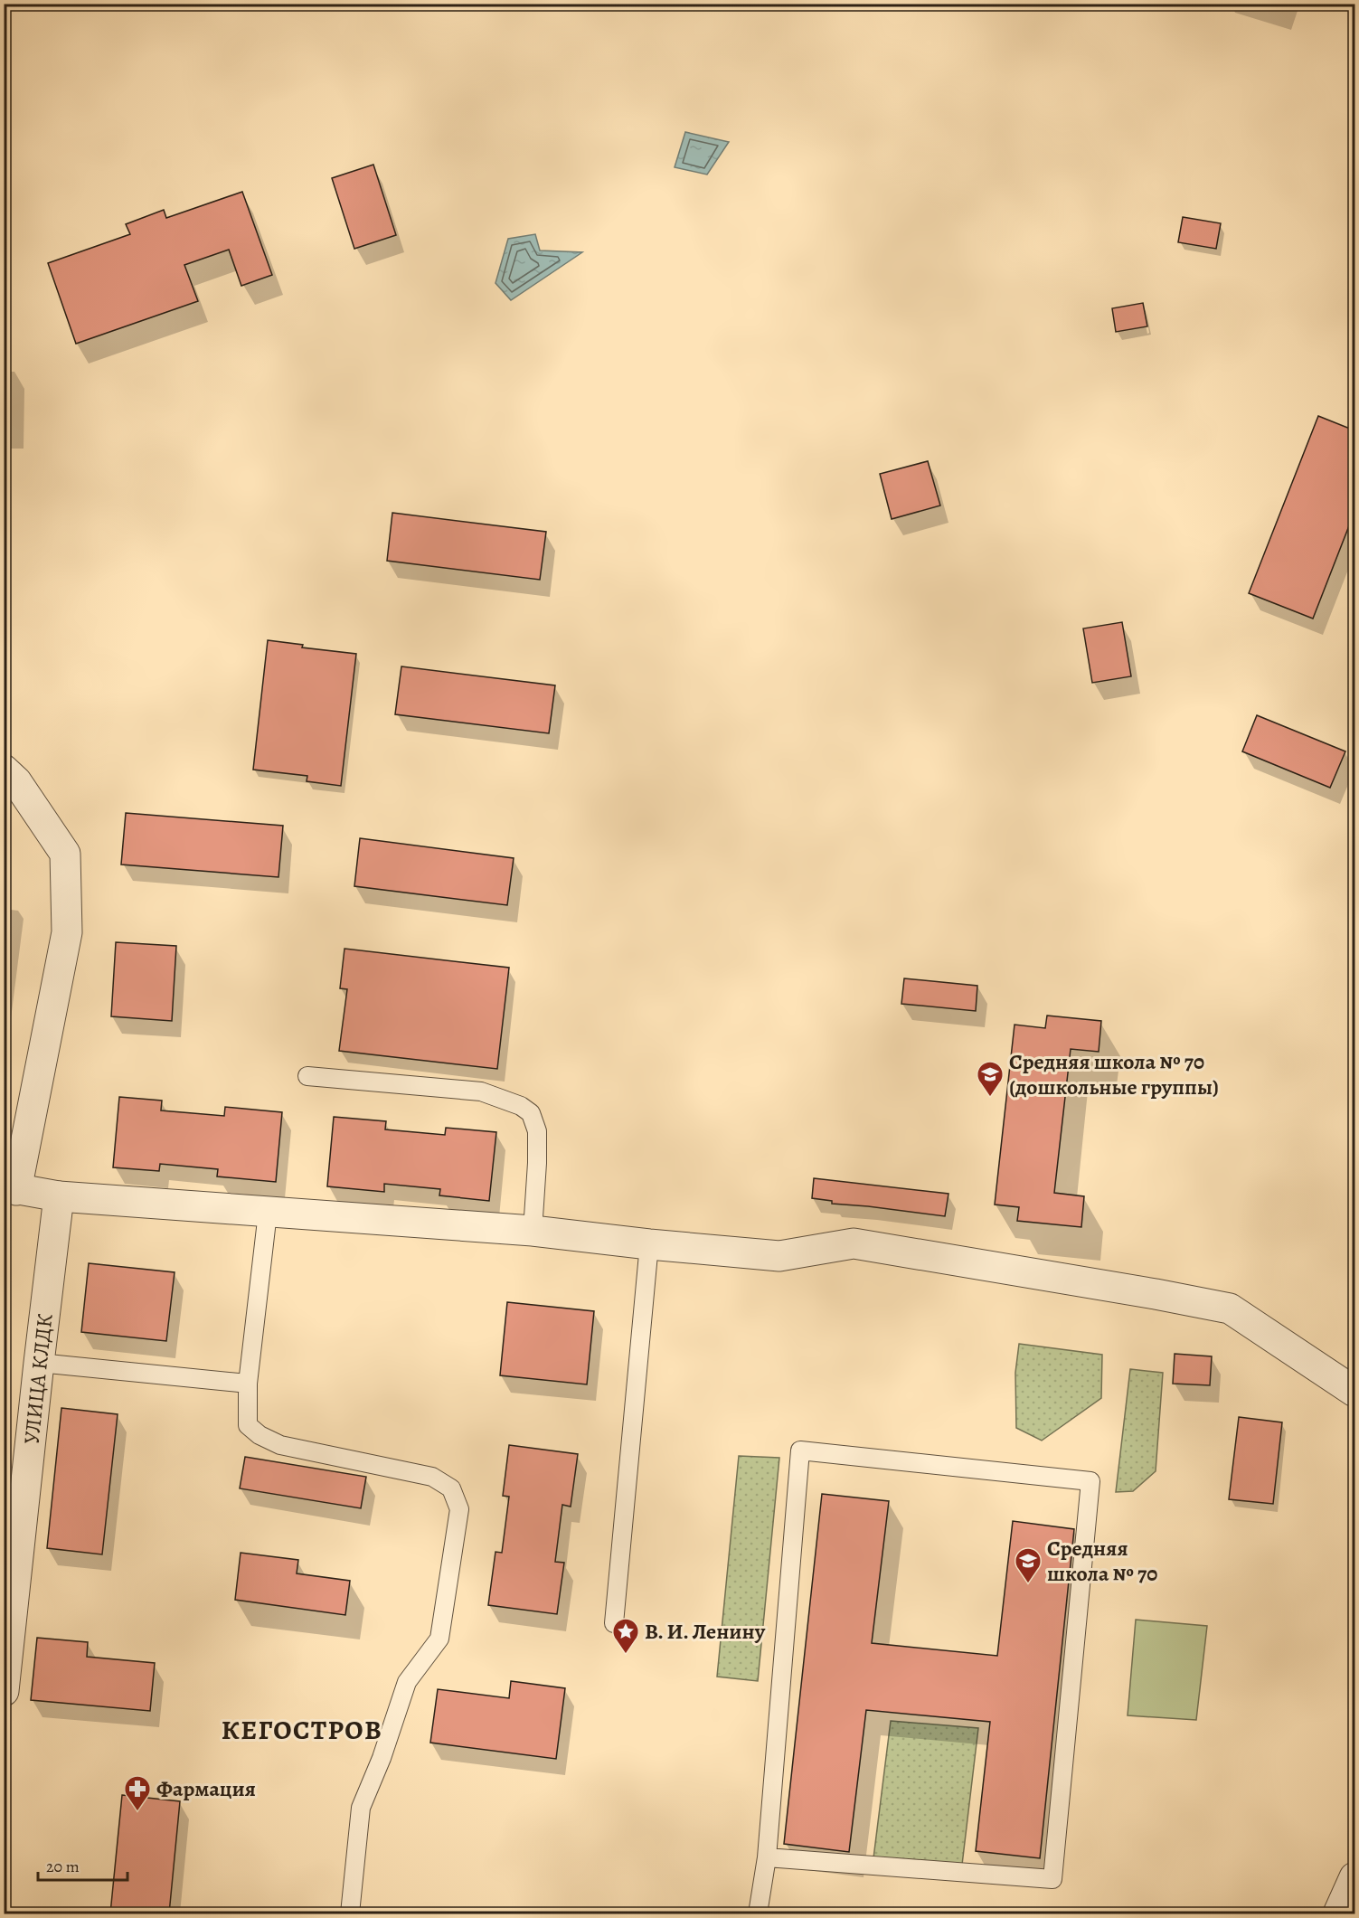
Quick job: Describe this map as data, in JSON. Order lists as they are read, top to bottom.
{
  "streets": {
    "street": ["УЛИЦА КЛДК"]
  },
  "districts": ["КЕГОСТРОВ"],
  "places": {
    "school or university": ["Средняя школа № 70 (дошкольные группы)", "Средняя школа № 70"],
    "place": ["В. И. Ленину"],
    "pharmacy": ["Фармация"]
  },
  "scale_bar": "20 m"
}
